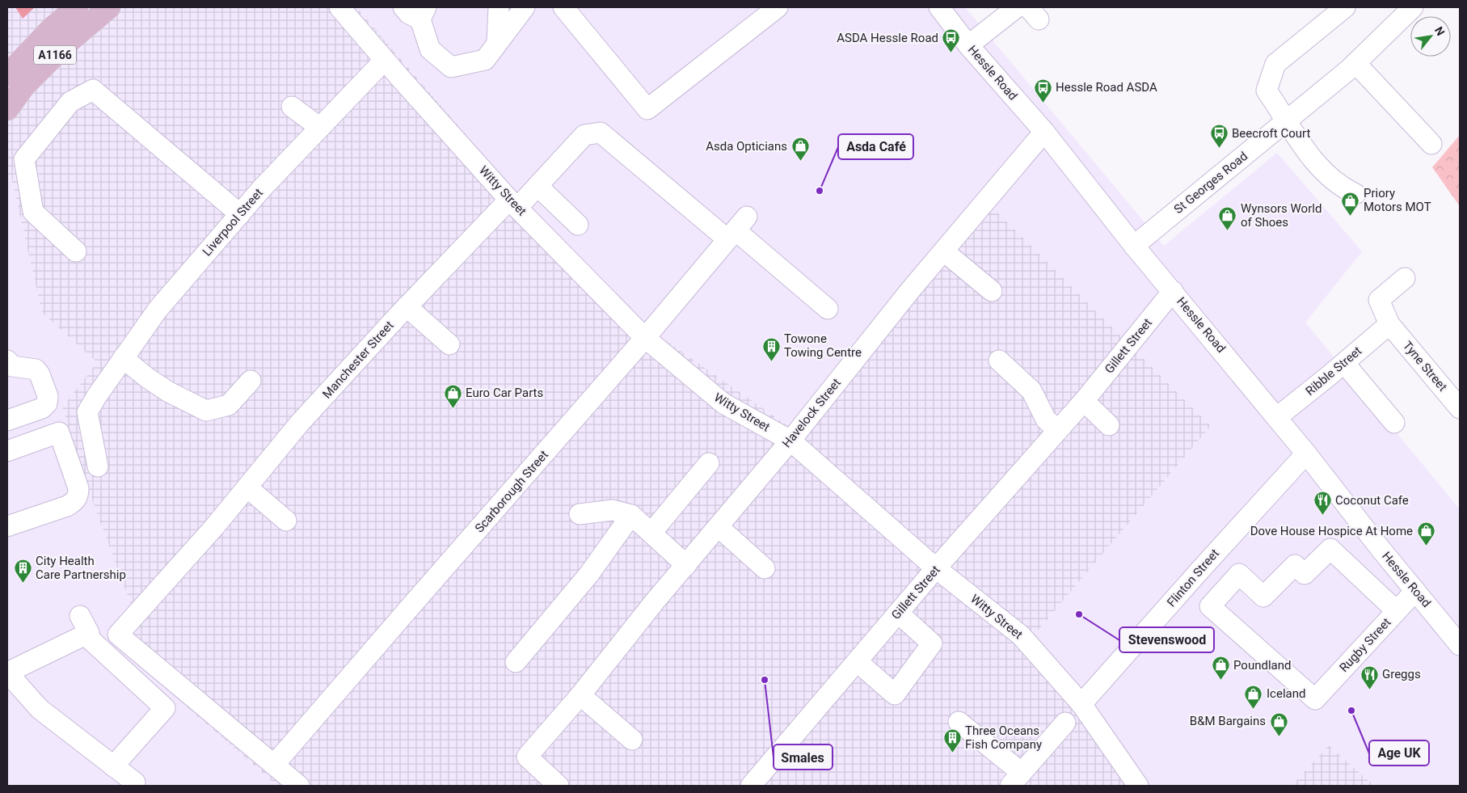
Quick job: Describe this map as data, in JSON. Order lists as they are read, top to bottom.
{
  "streets": {
    "main road": ["A1166"],
    "street": [
      "Hessle Road",
      "St Georges Road",
      "Witty Street",
      "Liverpool Street",
      "Gillett Street",
      "Manchester Street",
      "Tyne Street",
      "Ribble Street",
      "Havelock Street",
      "Scarborough Street",
      "Flinton Street",
      "Rugby Street"
    ]
  },
  "crossings": [
    ["Hessle Road", "St Georges Road"],
    ["Hessle Road", "Gillett Street"],
    ["Hessle Road", "Ribble Street"],
    ["Hessle Road", "Havelock Street"],
    ["Hessle Road", "Flinton Street"],
    ["Hessle Road", "Rugby Street"],
    ["Witty Street", "Liverpool Street"],
    ["Witty Street", "Gillett Street"],
    ["Witty Street", "Manchester Street"],
    ["Witty Street", "Havelock Street"],
    ["Witty Street", "Scarborough Street"],
    ["Witty Street", "Flinton Street"],
    ["Manchester Street", "Scarborough Street"],
    ["Tyne Street", "Ribble Street"]
  ],
  "places": {
    "bus stop": ["ASDA Hessle Road", "Hessle Road ASDA", "Beecroft Court"],
    "shop": [
      "Asda Opticians",
      "Priory Motors MOT",
      "Wynsors World of Shoes",
      "Euro Car Parts",
      "Dove House Hospice At Home",
      "Poundland",
      "Iceland",
      "B&M Bargains"
    ],
    "other": [
      "Asda Café",
      "Stevenswood",
      "Smales",
      "Age UK"
    ],
    "building": ["Towone Towing Centre", "City Health Care Partnership", "Three Oceans Fish Company"],
    "restaurant": ["Coconut Cafe", "Greggs"]
  },
  "north": "top right"
}
